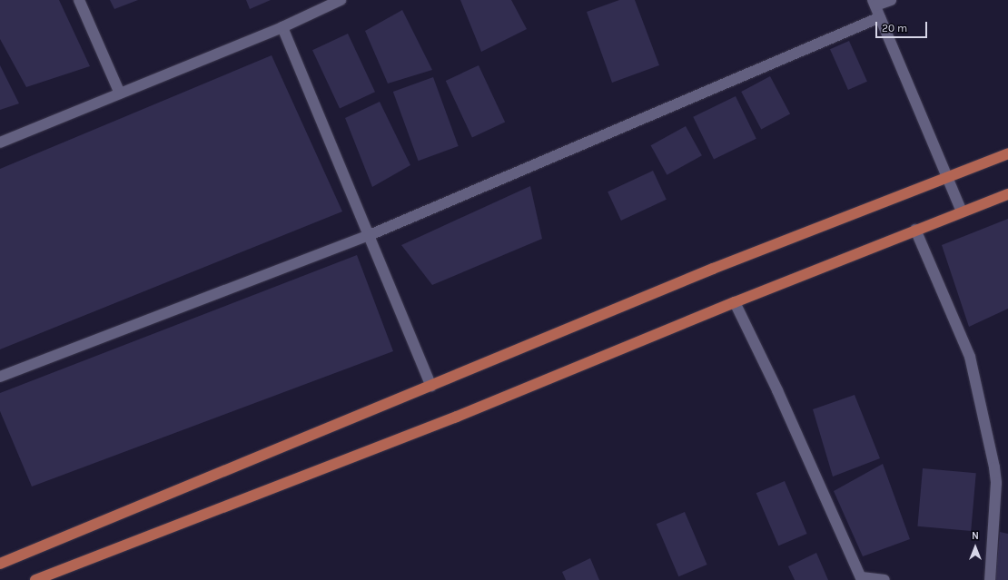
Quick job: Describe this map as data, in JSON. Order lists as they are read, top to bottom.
{
  "scale_bar": "20 m",
  "north": "top"
}
